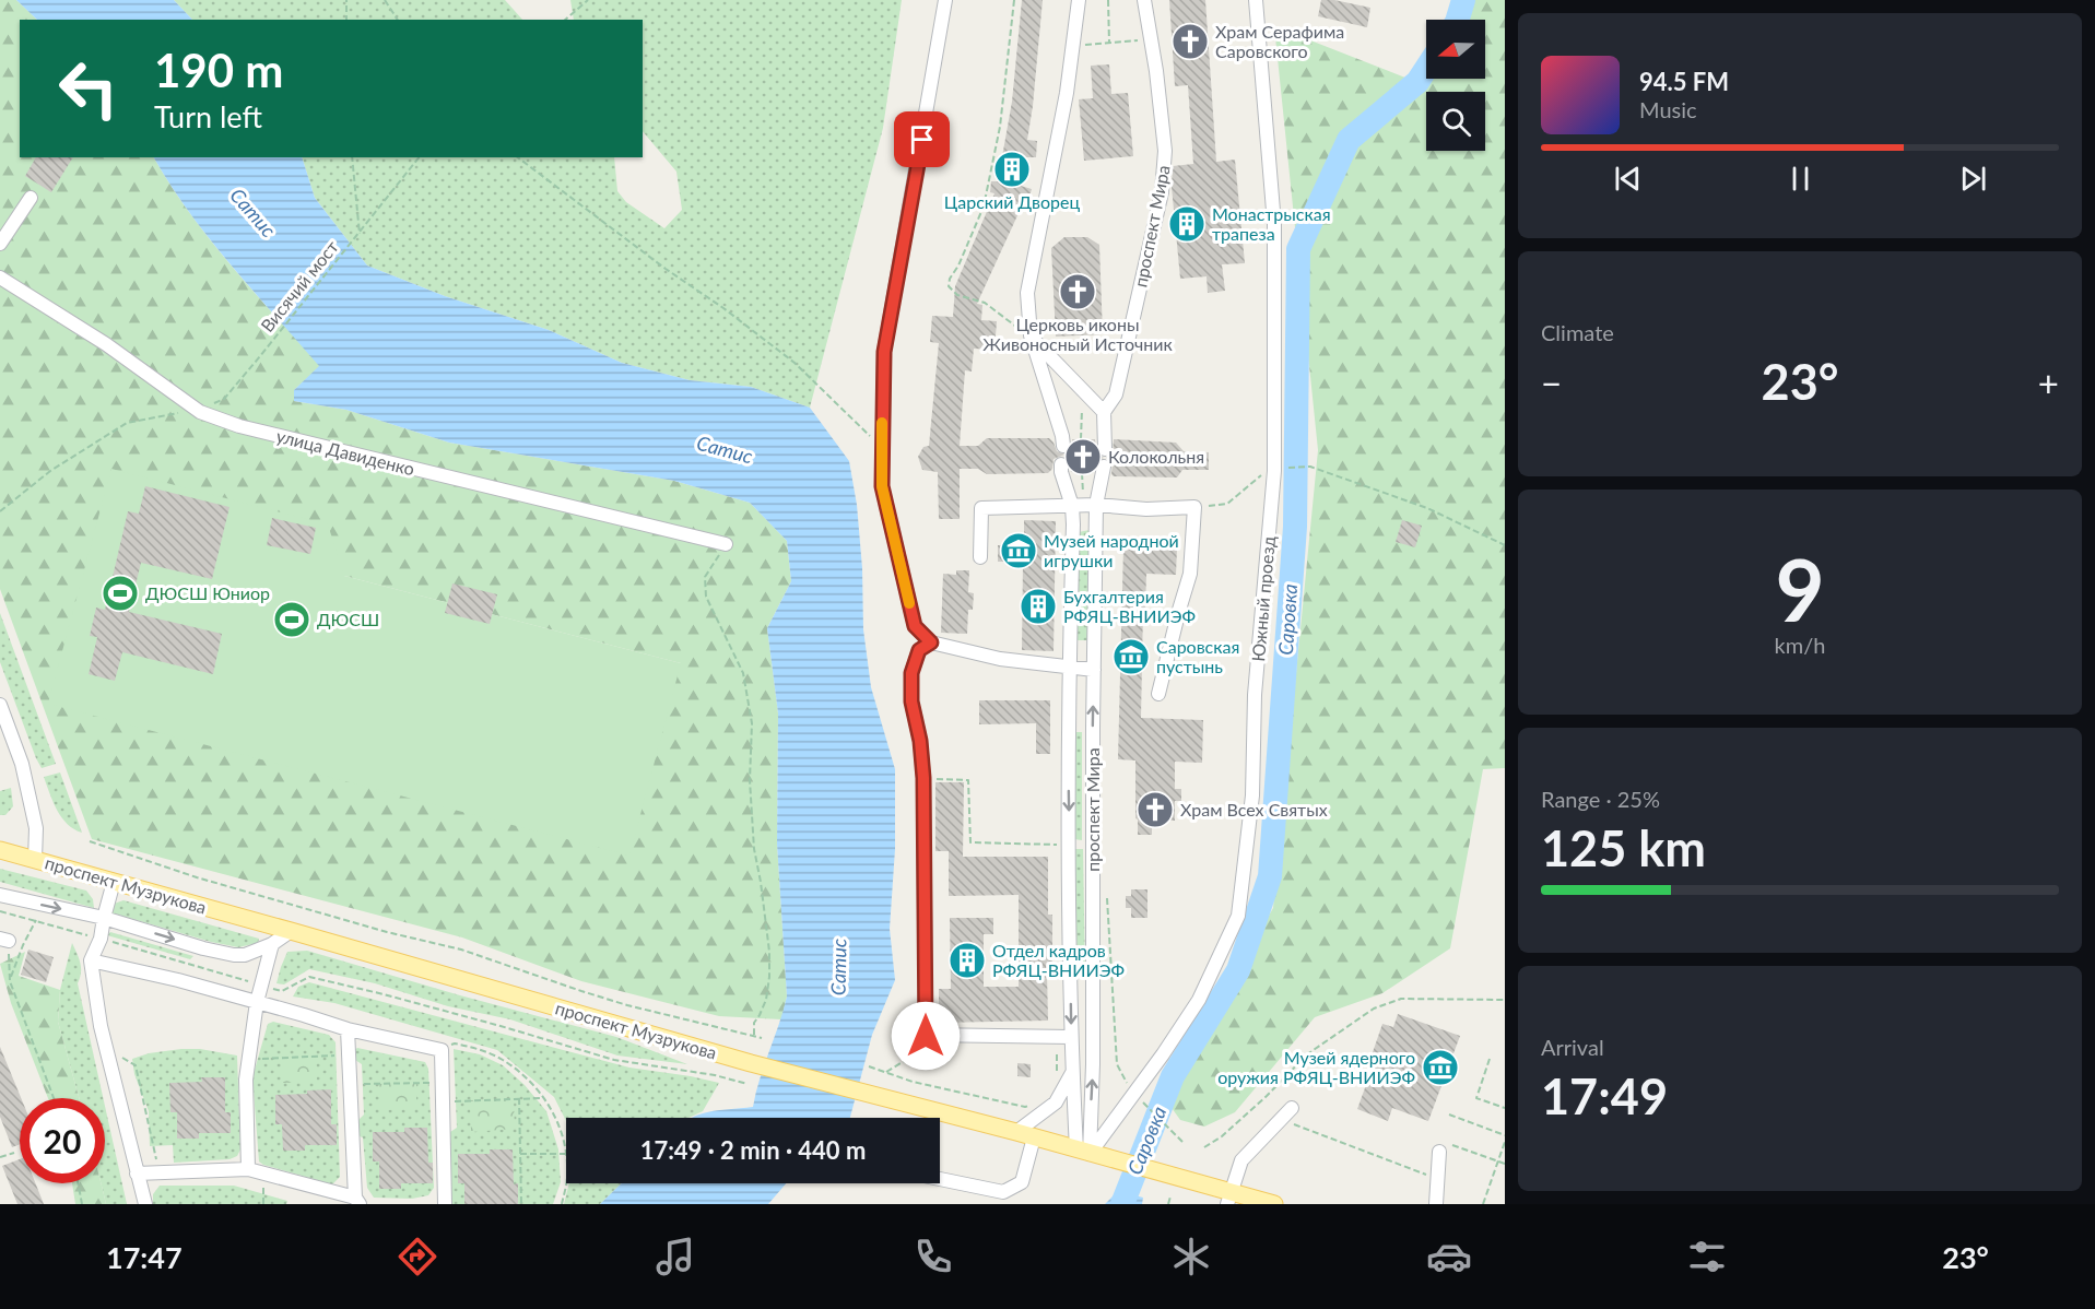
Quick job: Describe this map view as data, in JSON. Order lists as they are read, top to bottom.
{
  "streets": {
    "main road": ["проспект Музрукова"],
    "street": ["проспект Мира", "улица Давиденко", "Южный проезд"],
    "path": ["Висячий мост"]
  },
  "crossings": [
    ["проспект Мира", "Южный проезд"],
    ["проспект Мира", "проспект Музрукова"],
    ["Висячий мост", "улица Давиденко"],
    ["Южный проезд", "проспект Музрукова"]
  ],
  "water": ["Сатис", "Саровка"],
  "places": {
    "church": [
      "Храм Серафима Саровского",
      "Церковь иконы Живоносный Источник",
      "Колокольня",
      "Храм Всех Святых"
    ],
    "building": [
      "Царский Дворец",
      "Монастрыская трапеза",
      "Бухгалтерия РФЯЦ-ВНИИЭФ",
      "Отдел кадров РФЯЦ-ВНИИЭФ"
    ],
    "museum": ["Музей народной игрушки", "Саровская пустынь", "Музей ядерного оружия РФЯЦ-ВНИИЭФ"],
    "sports": ["ДЮСШ Юниор", "ДЮСШ"]
  },
  "north": "left",
  "page": {
    "turn": ["190 m", "Turn left"],
    "song": ["94.5 FM", "Music"],
    "tile": [
      "Climate",
      ["9", "km/h"],
      ["Range · 25%", "125 km"],
      ["Arrival", "17:49"]
    ],
    "heat": ["−", "23°", "+"],
    "limit": "20",
    "trip": "17:49 · 2 min · 440 m",
    "tabs": ["17:47", "23°"]
  }
}
